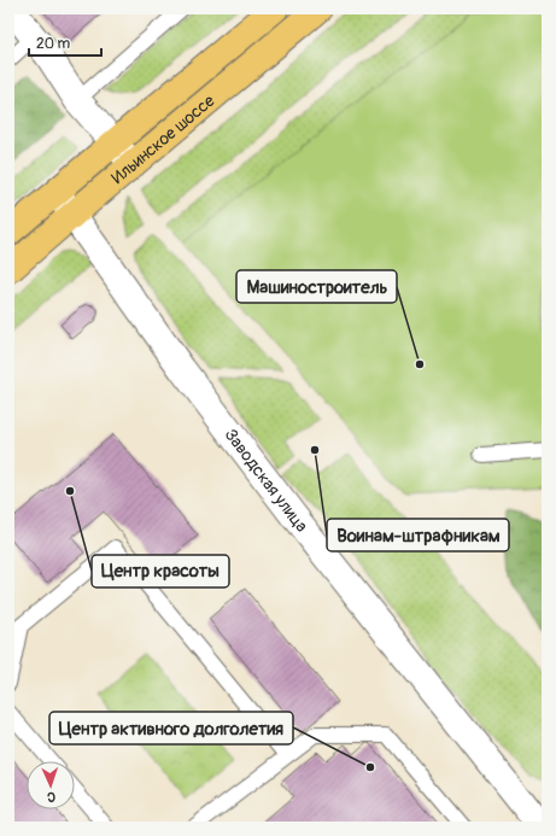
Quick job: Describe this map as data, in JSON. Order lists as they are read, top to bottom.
{
  "streets": {
    "main road": ["Ильинское шоссе"],
    "street": ["Заводская улица"]
  },
  "crossings": [
    ["Ильинское шоссе", "Заводская улица"]
  ],
  "places": [
    "Машиностроитель",
    "Воинам-штрафникам",
    "Центр красоты",
    "Центр активного долголетия"
  ],
  "scale_bar": "20 m",
  "north": "bottom"
}
